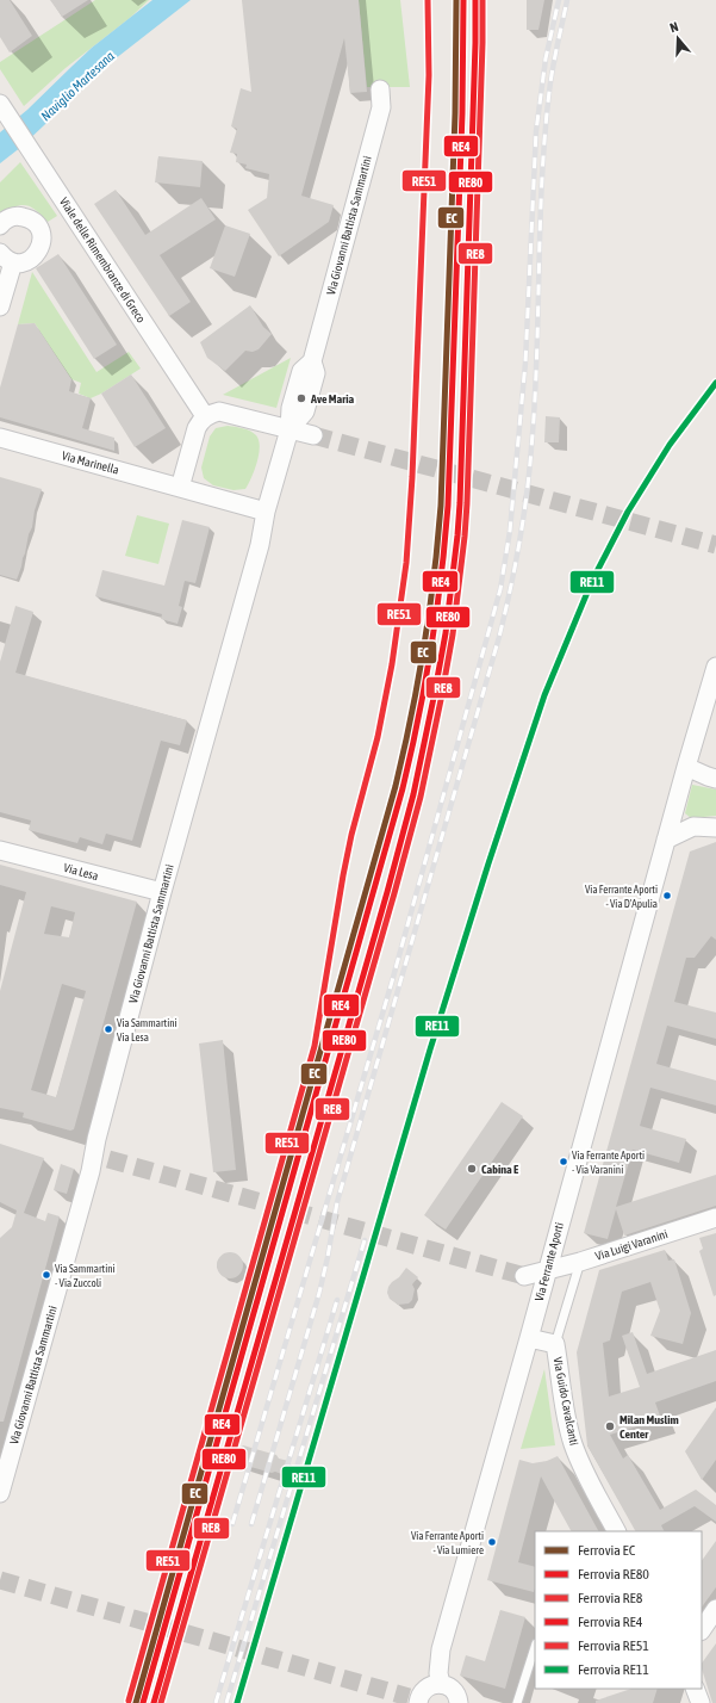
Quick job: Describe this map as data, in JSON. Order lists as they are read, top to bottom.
{
  "streets": {
    "street": [
      "Via Giovanni Battista Sammartini",
      "Viale delle Rimembranze di Greco",
      "Via Marinella",
      "Via Lesa",
      "Via Luigi Varanini",
      "Via Ferrante Aporti",
      "Via Guido Cavalcanti"
    ]
  },
  "crossings": [
    ["Via Giovanni Battista Sammartini", "Via Marinella"],
    ["Via Giovanni Battista Sammartini", "Via Lesa"],
    ["Via Luigi Varanini", "Via Ferrante Aporti"],
    ["Via Ferrante Aporti", "Via Guido Cavalcanti"]
  ],
  "water": ["Naviglio Martesana"],
  "places": [
    "Ave Maria",
    "Via Ferrante Aporti - Via D'Apulia",
    "Via Sammartini Via Lesa",
    "Via Ferrante Aporti - Via Varanini",
    "Cabina E",
    "Via Sammartini - Via Zuccoli",
    "Milan Muslim Center",
    "Via Ferrante Aporti - Via Lumiere"
  ],
  "lines": [
    "rail line EC",
    "rail line RE80",
    "rail line RE8",
    "rail line RE4",
    "rail line RE51",
    "rail line RE11"
  ],
  "legend": [
    "Ferrovia EC",
    "Ferrovia RE80",
    "Ferrovia RE8",
    "Ferrovia RE4",
    "Ferrovia RE51",
    "Ferrovia RE11"
  ],
  "north": "top"
}
